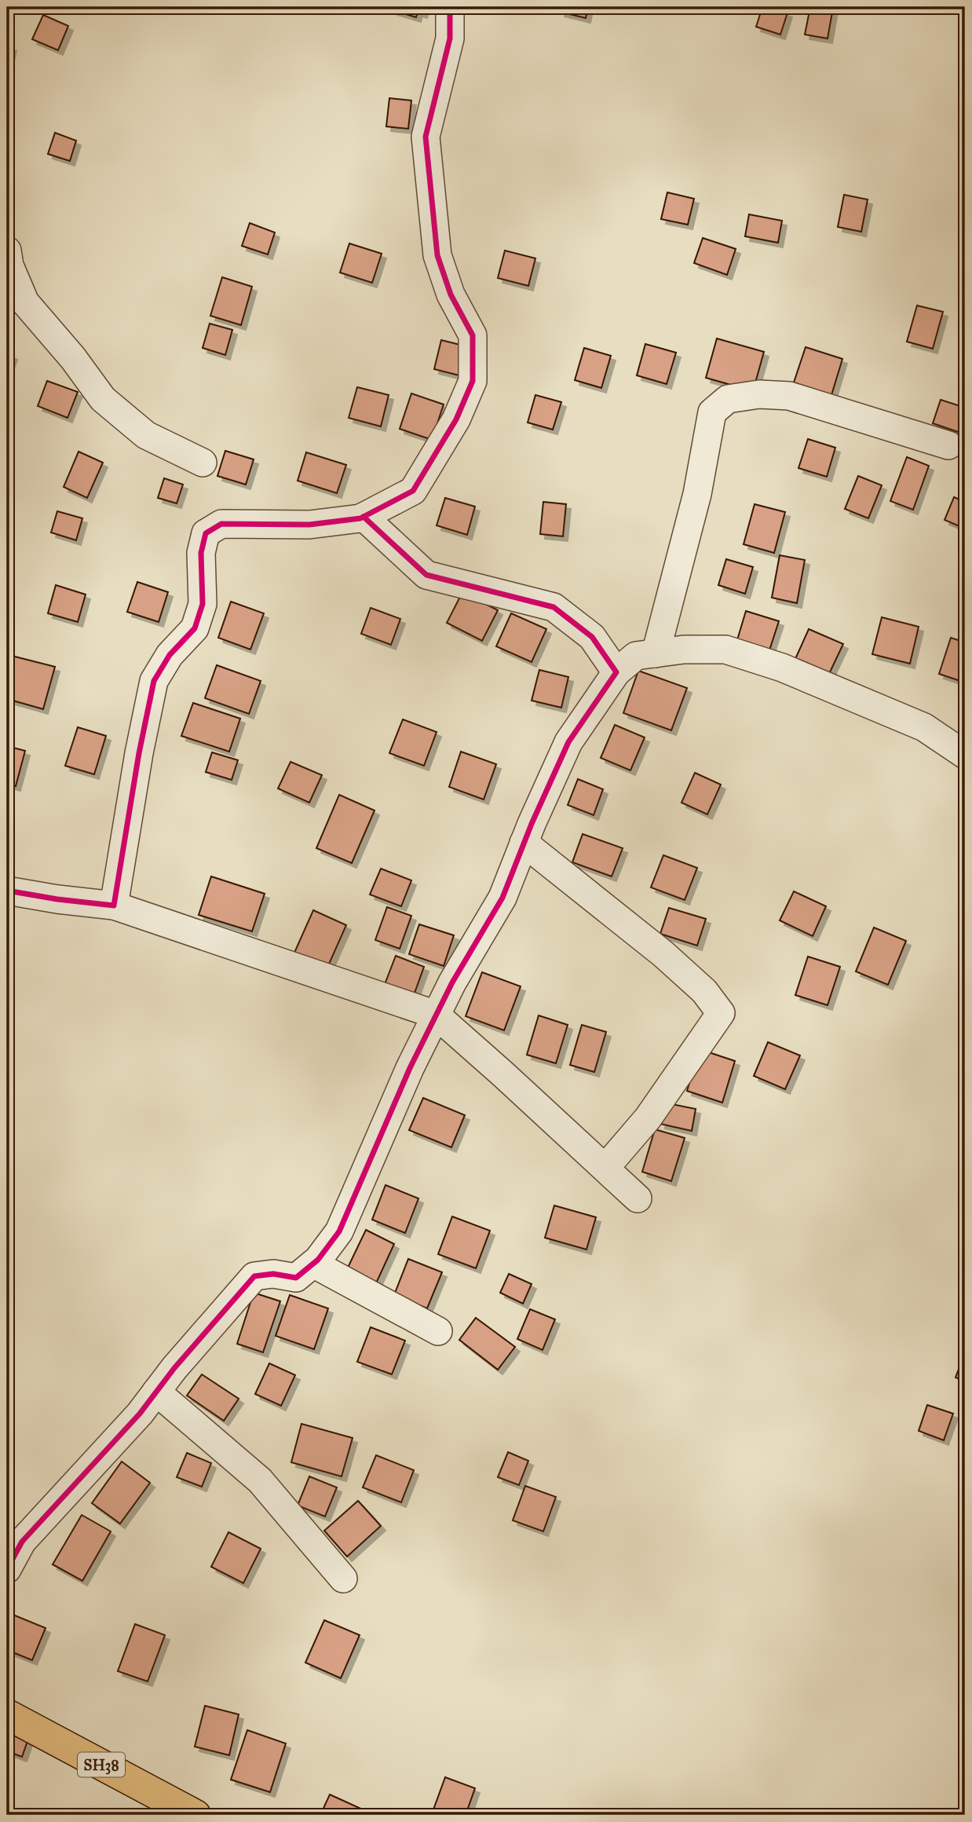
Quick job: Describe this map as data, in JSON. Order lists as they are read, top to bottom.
{
  "streets": {
    "main road": ["SH38"]
  }
}
